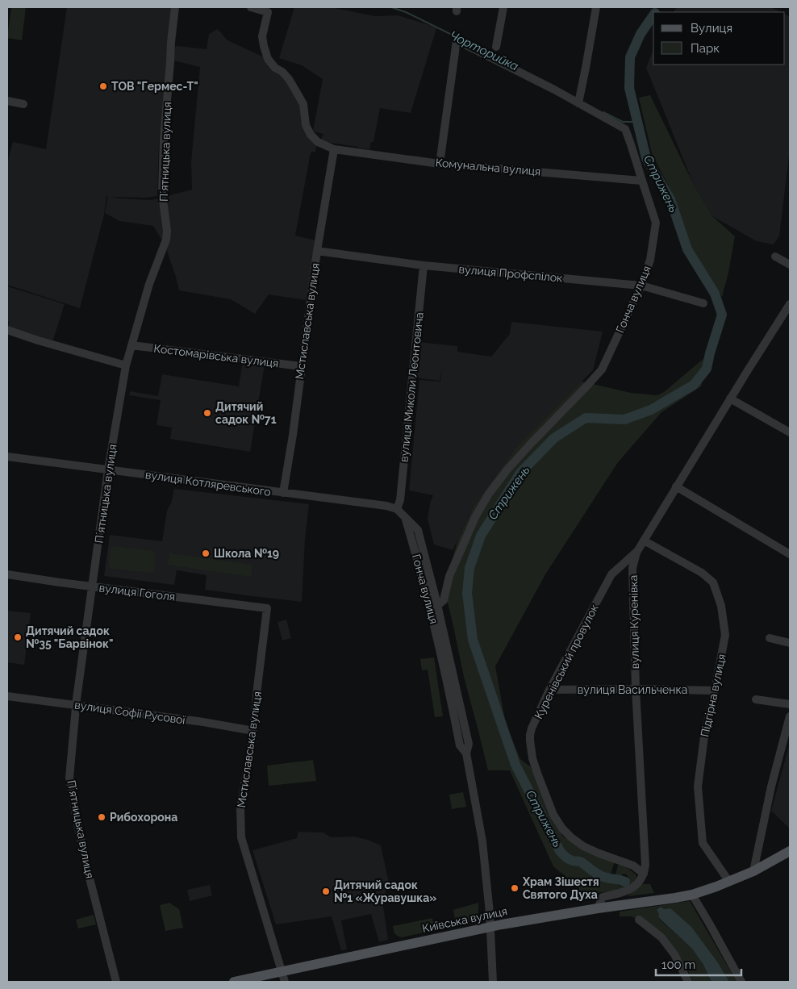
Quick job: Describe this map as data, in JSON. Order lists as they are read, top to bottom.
{
  "streets": {
    "main road": ["Київська вулиця"],
    "street": [
      "Пʼятницька вулиця",
      "Комунальна вулиця",
      "вулиця Профспілок",
      "Гонча вулиця",
      "Мстиславська вулиця",
      "Костомарівська вулиця",
      "вулиця Миколи Леонтовича",
      "вулиця Котляревського",
      "вулиця Гоголя",
      "вулиця Куренівка",
      "Куренівський провулок",
      "вулиця Васильченка",
      "Підгірна вулиця",
      "вулиця Софії Русової"
    ]
  },
  "crossings": [
    ["Пʼятницька вулиця", "Костомарівська вулиця"],
    ["Пʼятницька вулиця", "вулиця Котляревського"],
    ["Пʼятницька вулиця", "вулиця Гоголя"],
    ["Пʼятницька вулиця", "вулиця Софії Русової"],
    ["Комунальна вулиця", "Гонча вулиця"],
    ["Комунальна вулиця", "Мстиславська вулиця"],
    ["вулиця Профспілок", "Гонча вулиця"],
    ["вулиця Профспілок", "Мстиславська вулиця"],
    ["вулиця Профспілок", "вулиця Миколи Леонтовича"],
    ["Гонча вулиця", "вулиця Котляревського"],
    ["Гонча вулиця", "Київська вулиця"],
    ["Мстиславська вулиця", "Костомарівська вулиця"],
    ["Мстиславська вулиця", "вулиця Котляревського"],
    ["Мстиславська вулиця", "вулиця Гоголя"],
    ["Мстиславська вулиця", "вулиця Софії Русової"],
    ["Мстиславська вулиця", "Київська вулиця"],
    ["вулиця Миколи Леонтовича", "вулиця Котляревського"],
    ["вулиця Куренівка", "Куренівський провулок"],
    ["вулиця Куренівка", "вулиця Васильченка"],
    ["вулиця Куренівка", "Підгірна вулиця"],
    ["Куренівський провулок", "вулиця Васильченка"],
    ["вулиця Васильченка", "Підгірна вулиця"],
    ["Підгірна вулиця", "Київська вулиця"]
  ],
  "water": ["Чорторийка", "Стрижень"],
  "places": [
    "ТОВ \"Гермес-Т\"",
    "Дитячий садок №71",
    "Школа №19",
    "Дитячий садок №35 \"Барвінок\"",
    "Рибохорона",
    "Храм Зішестя Святого Духа",
    "Дитячий садок №1 «Журавушка»"
  ],
  "legend": ["Вулиця", "Парк"],
  "scale_bar": "100 m"
}
